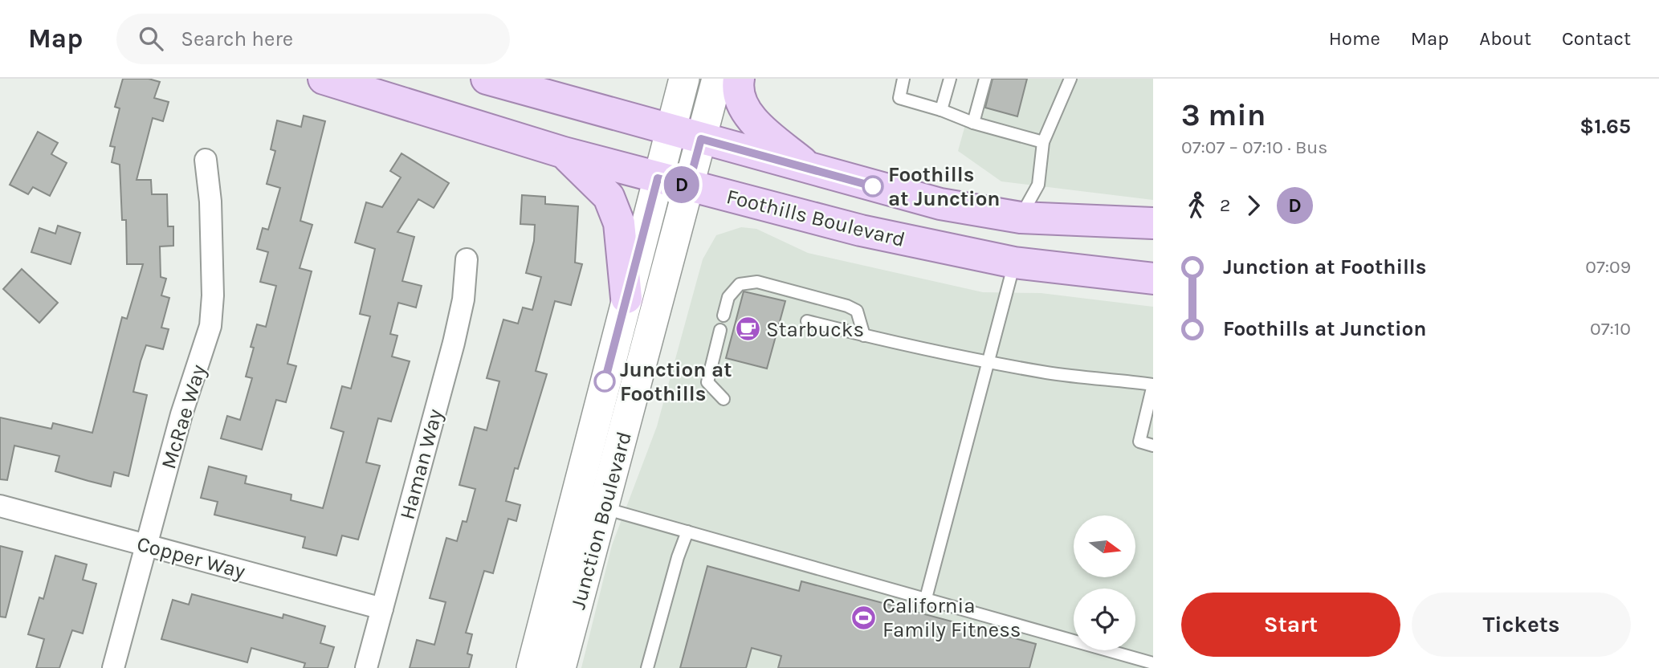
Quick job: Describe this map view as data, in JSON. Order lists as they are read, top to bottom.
{
  "streets": {
    "main road": ["Foothills Boulevard", "Junction Boulevard"],
    "street": ["McRae Way", "Haman Way", "Copper Way"]
  },
  "crossings": [
    ["Foothills Boulevard", "Junction Boulevard"],
    ["McRae Way", "Copper Way"],
    ["Haman Way", "Copper Way"]
  ],
  "places": {
    "other": ["Foothills at Junction", "Junction at Foothills"],
    "cafe": ["Starbucks"],
    "sports": ["California Family Fitness"]
  },
  "lines": ["bus line D"],
  "north": "right",
  "page": {
    "header": "Map",
    "search": "Search here",
    "nav": [
      "Home",
      "Map",
      "About",
      "Contact"
    ],
    "on_map": "D",
    "heading": ["3 min", "07:07 – 07:10 · Bus", "$1.65"],
    "legs": ["2", "D"],
    "list": [
      {
        "name": "Junction at Foothills",
        "value": "07:09"
      },
      {
        "name": "Foothills at Junction",
        "value": "07:10"
      }
    ],
    "buttons": ["Start", "Tickets"]
  }
}
